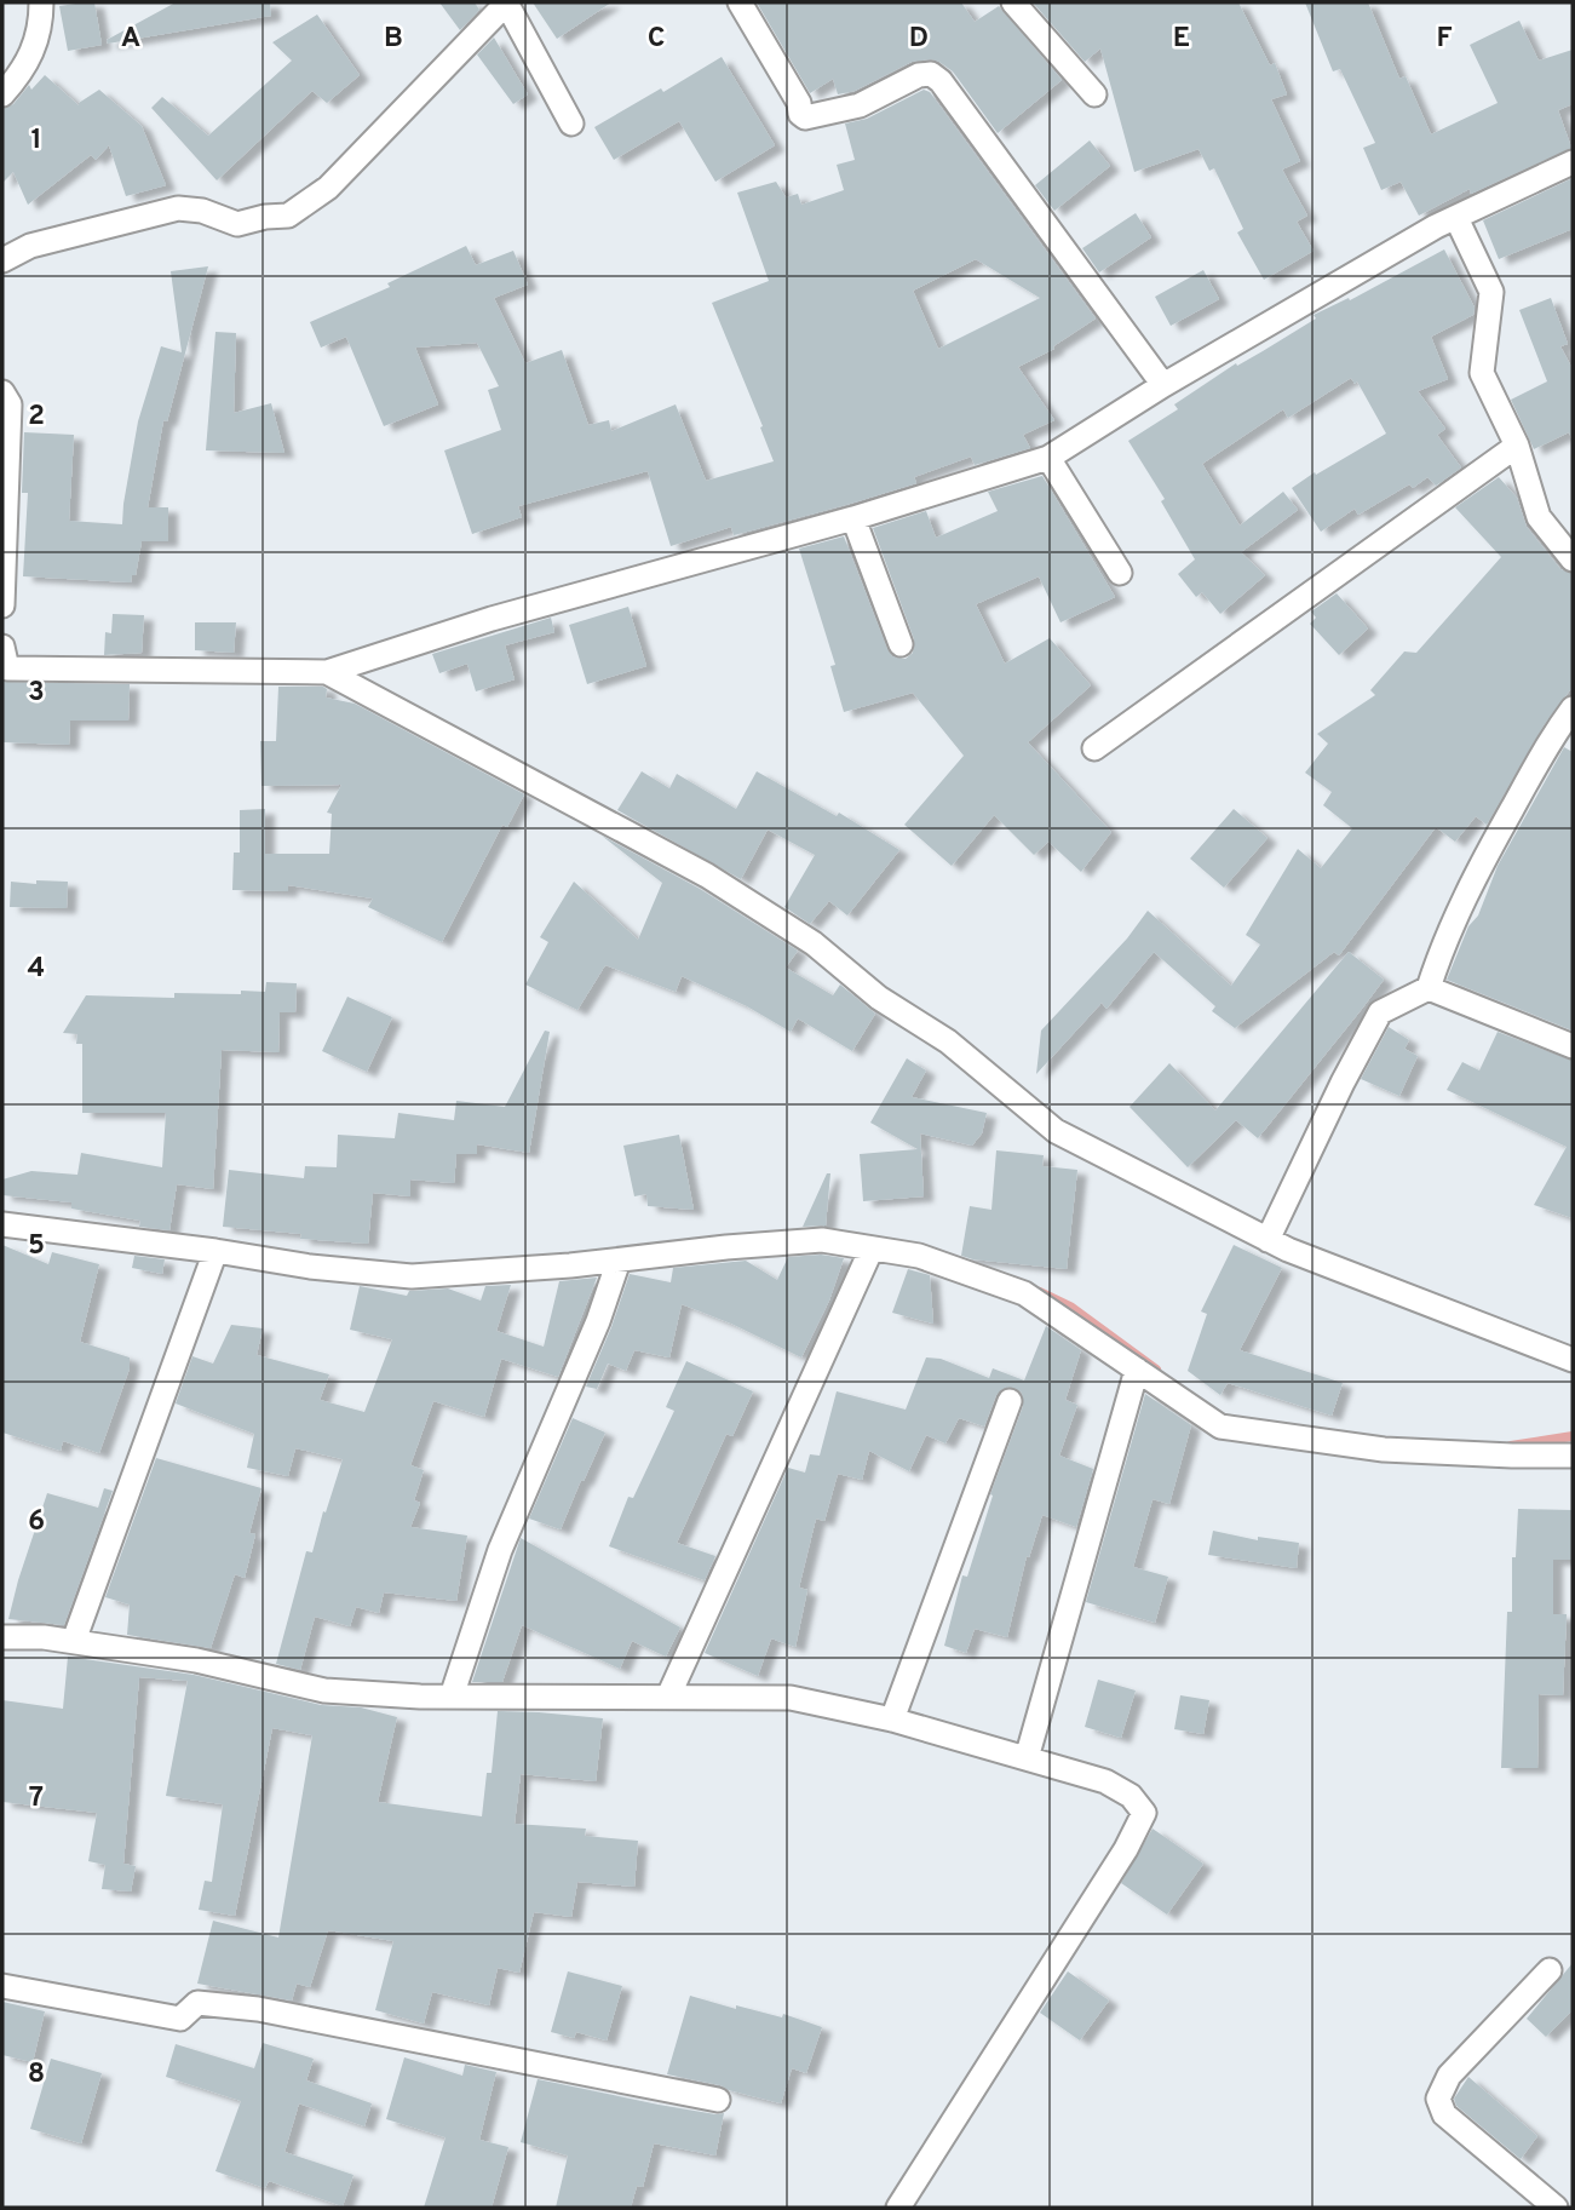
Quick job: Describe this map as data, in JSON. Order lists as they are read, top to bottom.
{
  "grid": {
    "columns": [
      "A",
      "B",
      "C",
      "D",
      "E",
      "F"
    ],
    "rows": [
      "1",
      "2",
      "3",
      "4",
      "5",
      "6",
      "7",
      "8"
    ]
  }
}
